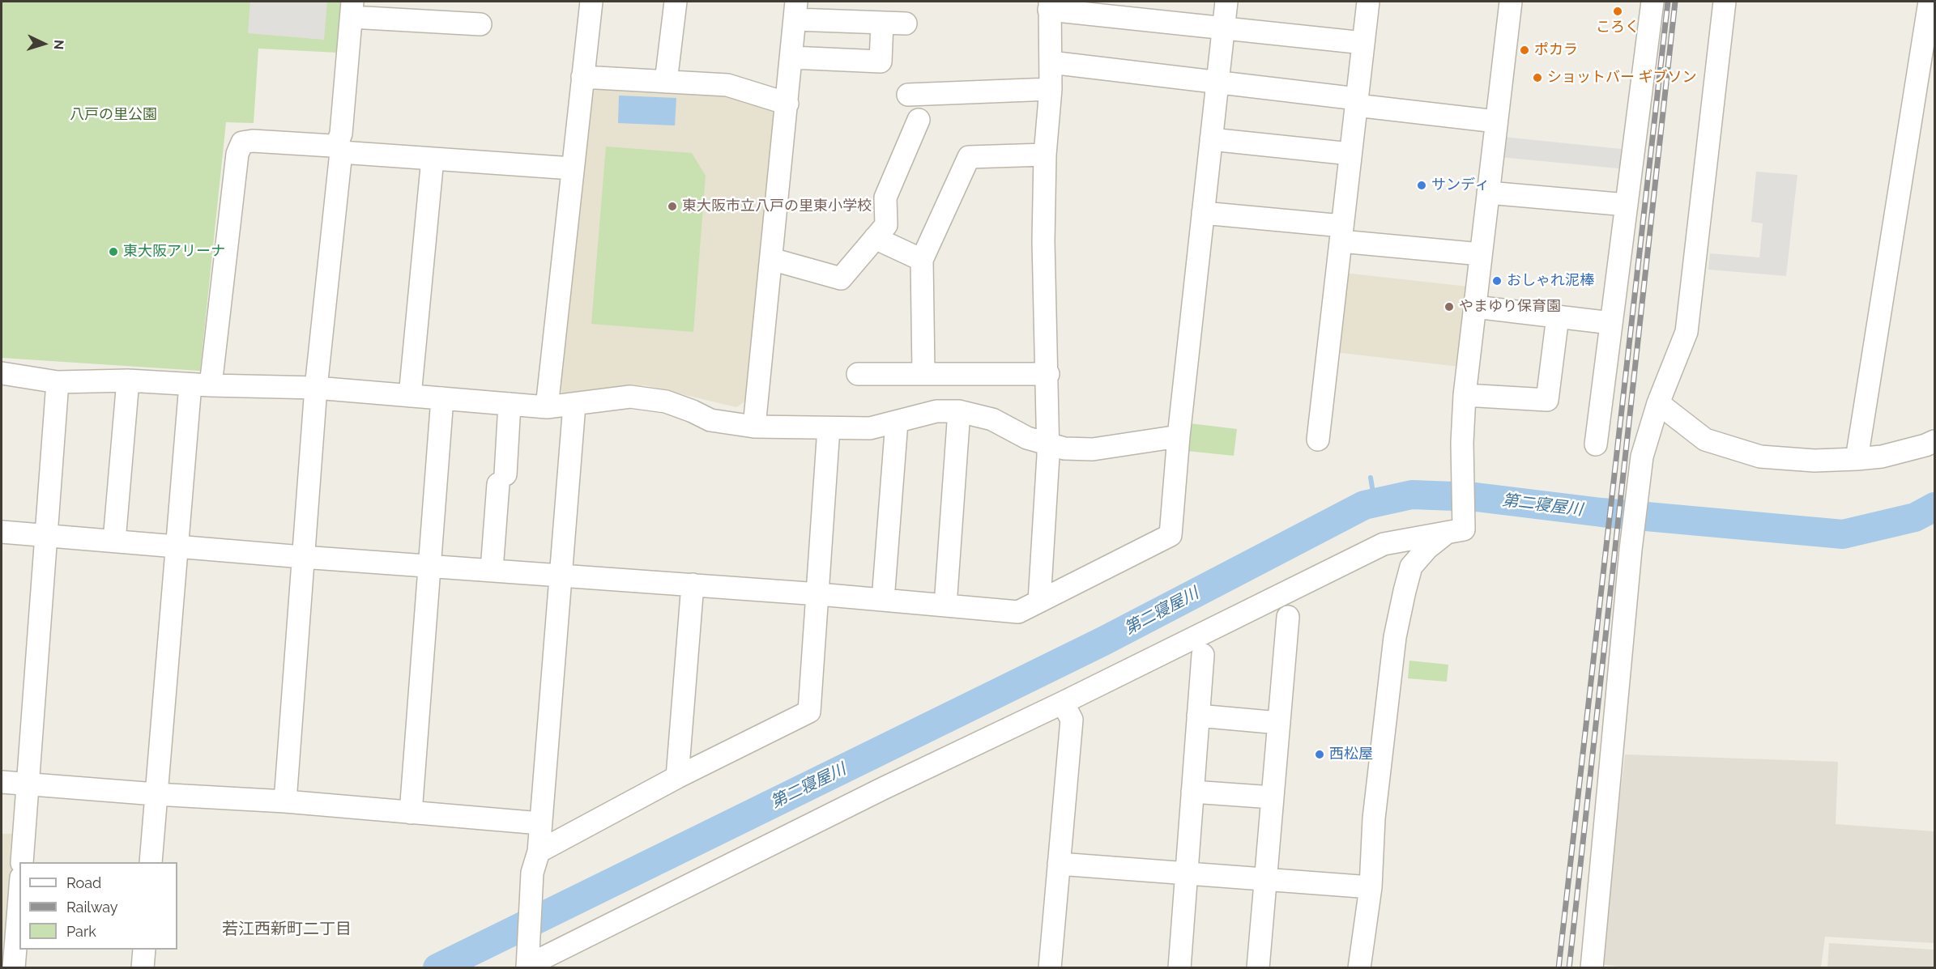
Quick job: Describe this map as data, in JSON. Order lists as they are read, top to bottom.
{
  "districts": ["若江西新町二丁目"],
  "water": ["第二寝屋川"],
  "parks": ["八戸の里公園"],
  "places": [
    "ころく",
    "ポカラ",
    "ショットバー ギブソン",
    "サンディ",
    "東大阪市立八戸の里東小学校",
    "東大阪アリーナ",
    "おしゃれ泥棒",
    "やまゆり保育園",
    "西松屋"
  ],
  "legend": ["Road", "Railway", "Park"],
  "north": "right"
}
